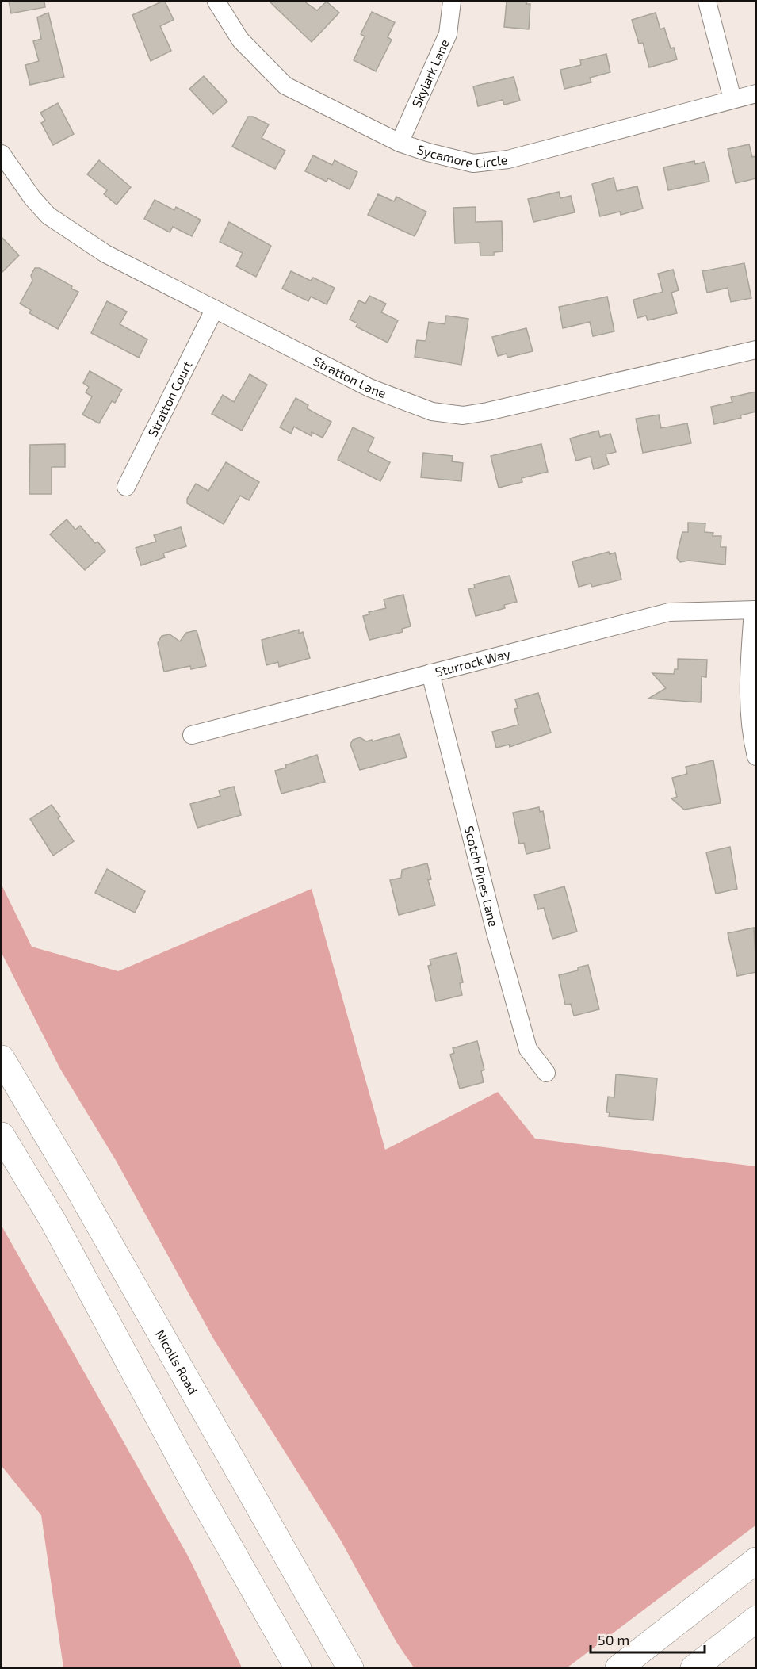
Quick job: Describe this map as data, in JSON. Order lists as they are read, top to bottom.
{
  "streets": {
    "highway": ["Nicolls Road"],
    "street": [
      "Skylark Lane",
      "Sycamore Circle",
      "Stratton Lane",
      "Stratton Court",
      "Sturrock Way",
      "Scotch Pines Lane"
    ]
  },
  "crossings": [
    ["Skylark Lane", "Sycamore Circle"],
    ["Stratton Lane", "Stratton Court"],
    ["Sturrock Way", "Scotch Pines Lane"]
  ],
  "scale_bar": "50 m"
}
